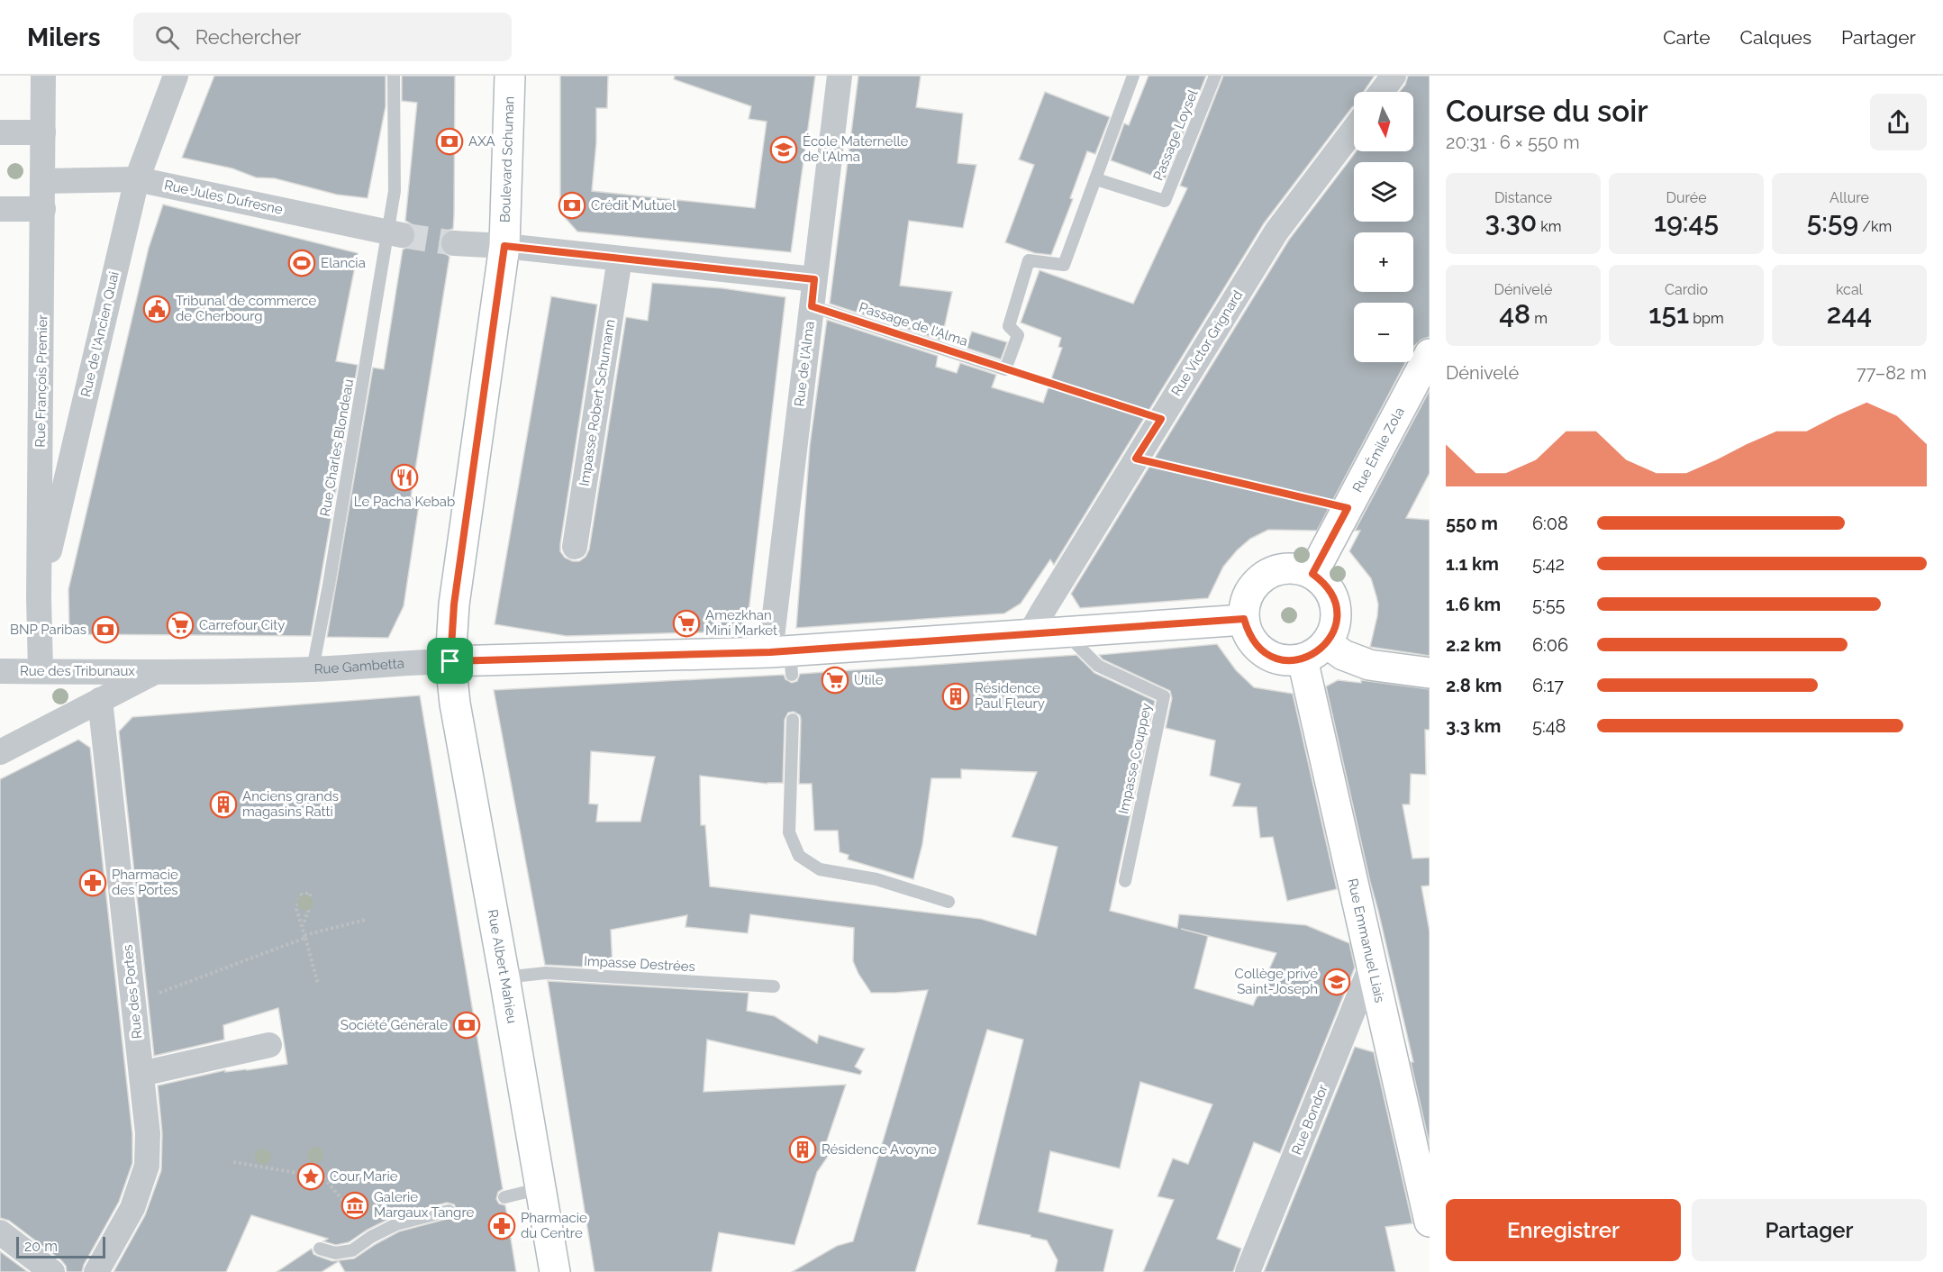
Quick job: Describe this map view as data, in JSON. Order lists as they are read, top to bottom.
{
  "streets": {
    "street": [
      "Boulevard Schuman",
      "Rue Jules Dufresne",
      "Rue de l'Ancien Quai",
      "Rue Victor Grignard",
      "Rue de l'Alma",
      "Rue François Premier",
      "Impasse Robert Schumann",
      "Rue Émile Zola",
      "Rue Gambetta",
      "Rue des Tribunaux",
      "Rue Emmanuel Liais",
      "Rue Albert Mahieu",
      "Rue des Portes",
      "Rue Bondor"
    ],
    "lane": [
      "Passage Loysel",
      "Passage de l'Alma",
      "Rue Charles Blondeau",
      "Impasse Couppey",
      "Impasse Destrées"
    ]
  },
  "crossings": [
    ["Boulevard Schuman", "Rue Gambetta"],
    ["Boulevard Schuman", "Rue Albert Mahieu"],
    ["Rue Jules Dufresne", "Rue de l'Ancien Quai"],
    ["Rue Jules Dufresne", "Rue François Premier"],
    ["Rue Jules Dufresne", "Rue Charles Blondeau"],
    ["Passage de l'Alma", "Rue de l'Alma"],
    ["Rue de l'Ancien Quai", "Rue François Premier"],
    ["Rue Victor Grignard", "Rue Gambetta"],
    ["Rue de l'Alma", "Rue Gambetta"],
    ["Rue François Premier", "Rue des Tribunaux"],
    ["Rue Charles Blondeau", "Rue Gambetta"],
    ["Rue Émile Zola", "Rue Gambetta"],
    ["Rue Émile Zola", "Rue Emmanuel Liais"],
    ["Rue Gambetta", "Rue des Tribunaux"],
    ["Rue Gambetta", "Impasse Couppey"],
    ["Rue Gambetta", "Rue Emmanuel Liais"],
    ["Rue Gambetta", "Rue Albert Mahieu"],
    ["Rue Emmanuel Liais", "Rue Bondor"],
    ["Impasse Destrées", "Rue Albert Mahieu"]
  ],
  "places": {
    "bank": [
      "AXA",
      "Crédit Mutuel",
      "BNP Paribas",
      "Société Générale"
    ],
    "school or university": ["École Maternelle de l'Alma", "Collège privé Saint-Joseph"],
    "sports": ["Elancia"],
    "public building": ["Tribunal de commerce de Cherbourg"],
    "restaurant": ["Le Pacha Kebab"],
    "supermarket": ["Amezkhan Mini Market", "Carrefour City", "Utile"],
    "building": ["Résidence Paul Fleury", "Anciens grands magasins Ratti", "Résidence Avoyne"],
    "pharmacy": ["Pharmacie des Portes", "Pharmacie du Centre"],
    "place": ["Cour Marie"],
    "museum": ["Galerie Margaux Tangre"]
  },
  "scale_bar": "20 m",
  "north": "bottom",
  "page": {
    "header": "Milers",
    "search": "Rechercher",
    "nav": ["Carte", "Calques", "Partager"],
    "heading": ["Course du soir", "20:31 · 6 × 550 m"],
    "map_buttons": ["+", "−"],
    "stats": [
      ["Distance", "3.30 km"],
      ["Durée", "19:45"],
      ["Allure", "5:59 /km"],
      ["Dénivelé", "48 m"],
      ["Cardio", "151 bpm"],
      ["kcal", "244"]
    ],
    "chart": ["Dénivelé", "77–82 m"],
    "list": [
      {
        "name": "550 m",
        "note": "6:08"
      },
      {
        "name": "1.1 km",
        "note": "5:42"
      },
      {
        "name": "1.6 km",
        "note": "5:55"
      },
      {
        "name": "2.2 km",
        "note": "6:06"
      },
      {
        "name": "2.8 km",
        "note": "6:17"
      },
      {
        "name": "3.3 km",
        "note": "5:48"
      }
    ],
    "buttons": ["Enregistrer", "Partager"],
    "scale": "20 m"
  }
}
